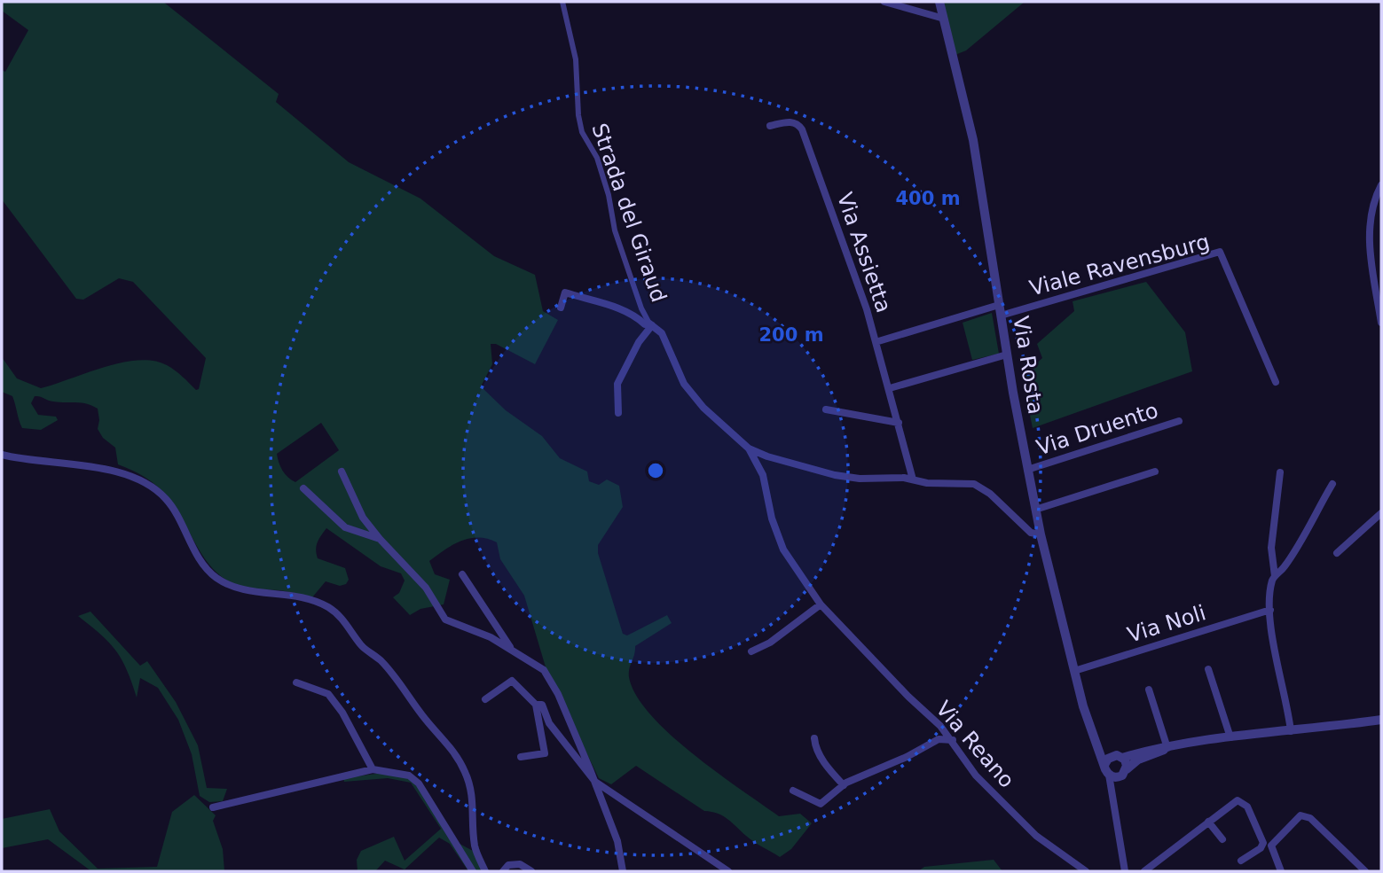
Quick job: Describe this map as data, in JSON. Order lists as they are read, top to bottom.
{
  "streets": {
    "street": [
      "Strada del Giraud",
      "Via Assietta",
      "Viale Ravensburg",
      "Via Rosta",
      "Via Druento",
      "Via Noli",
      "Via Reano"
    ]
  },
  "crossings": [
    ["Strada del Giraud", "Via Reano"],
    ["Viale Ravensburg", "Via Rosta"],
    ["Via Rosta", "Via Druento"],
    ["Via Rosta", "Via Noli"]
  ],
  "rings": ["400 m", "200 m"]
}
